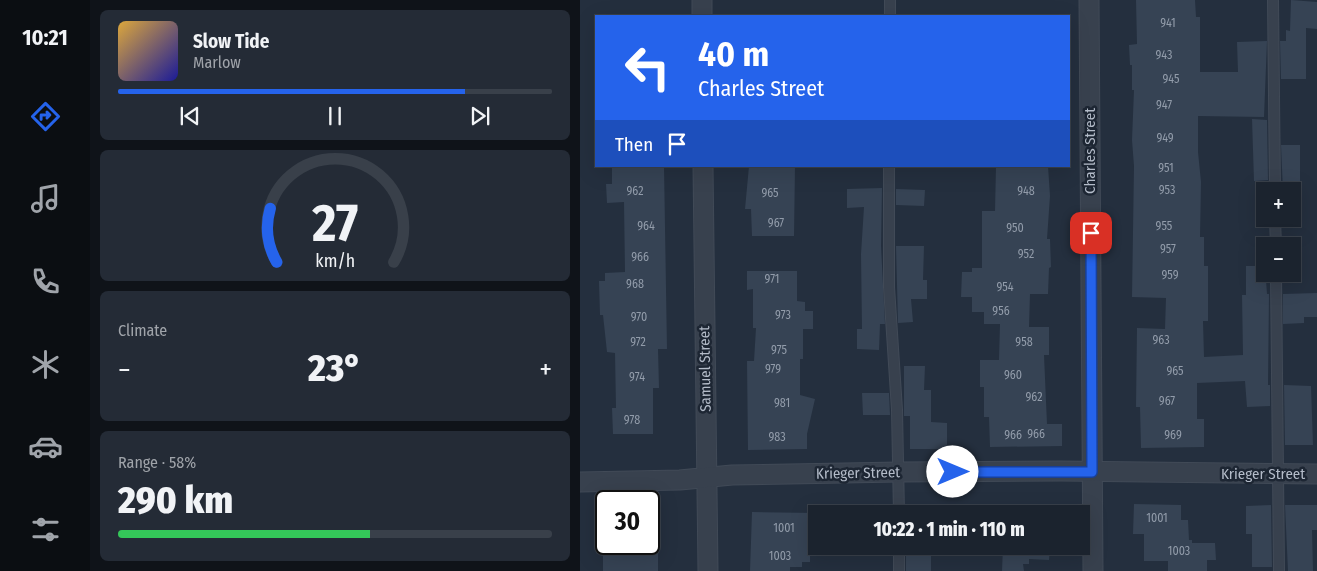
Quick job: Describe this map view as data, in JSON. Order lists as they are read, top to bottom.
{
  "streets": {
    "street": ["Charles Street", "Samuel Street", "Krieger Street"]
  },
  "crossings": [
    ["Charles Street", "Krieger Street"],
    ["Samuel Street", "Krieger Street"]
  ],
  "house_numbers": [
    "941",
    "943",
    "945",
    "947",
    "949",
    "951",
    "953",
    "962",
    "948",
    "965",
    "967",
    "964",
    "955",
    "950",
    "957",
    "952",
    "966",
    "959",
    "971",
    "968",
    "954",
    "956",
    "973",
    "970",
    "963",
    "972",
    "958",
    "975",
    "979",
    "965",
    "960",
    "974",
    "962",
    "967",
    "981",
    "978",
    "966",
    "966",
    "969",
    "983",
    "1001",
    "1001",
    "1003",
    "1003"
  ],
  "page": {
    "tabs": "10:21",
    "turn": ["40 m", "Charles Street"],
    "song": ["Slow Tide", "Marlow"],
    "then": "Then",
    "map_buttons": ["+", "−"],
    "tile": [
      "Climate",
      ["Range · 58%", "290 km"]
    ],
    "heat": ["−", "23°", "+"],
    "limit": "30",
    "trip": "10:22 · 1 min · 110 m",
    "gauge": ["27", "km/h"]
  }
}
